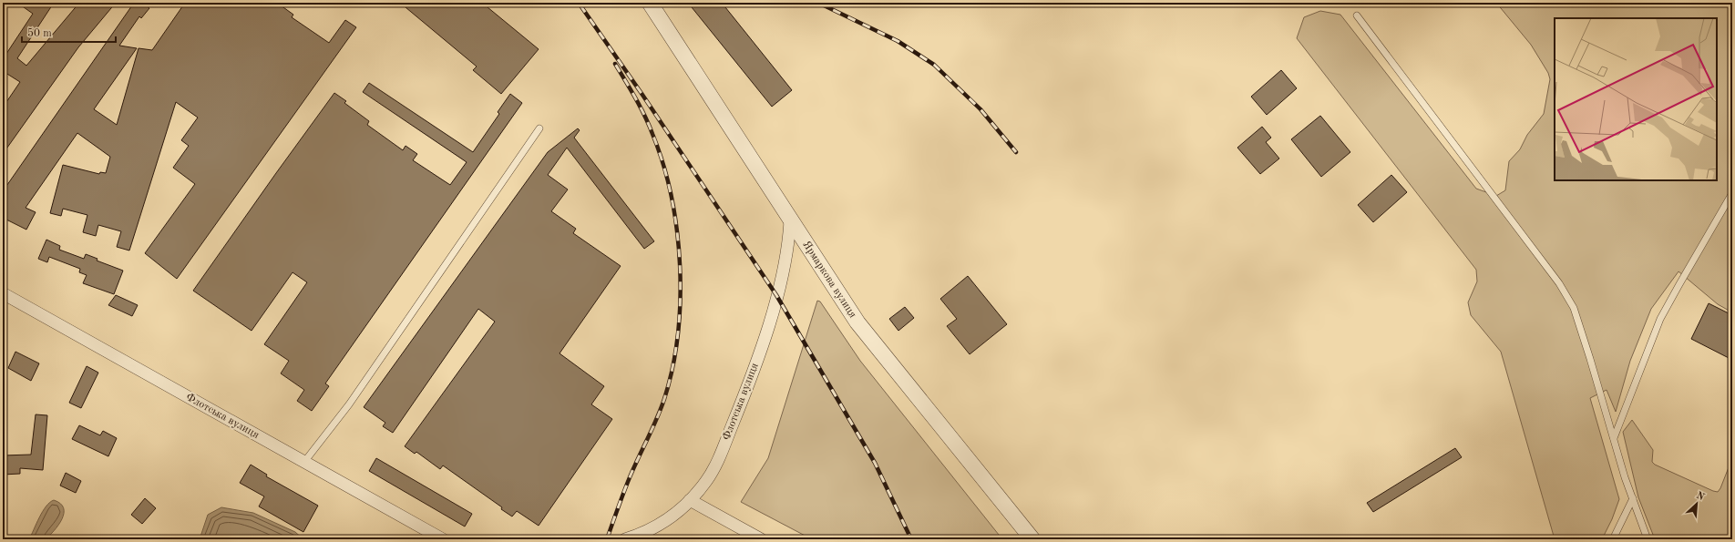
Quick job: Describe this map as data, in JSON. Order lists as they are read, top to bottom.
{
  "streets": {
    "street": ["Ярмаркова вулиця", "Флотська вулиця"]
  },
  "crossings": [
    ["Ярмаркова вулиця", "Флотська вулиця"]
  ],
  "scale_bar": "50 m",
  "north": "top right"
}
